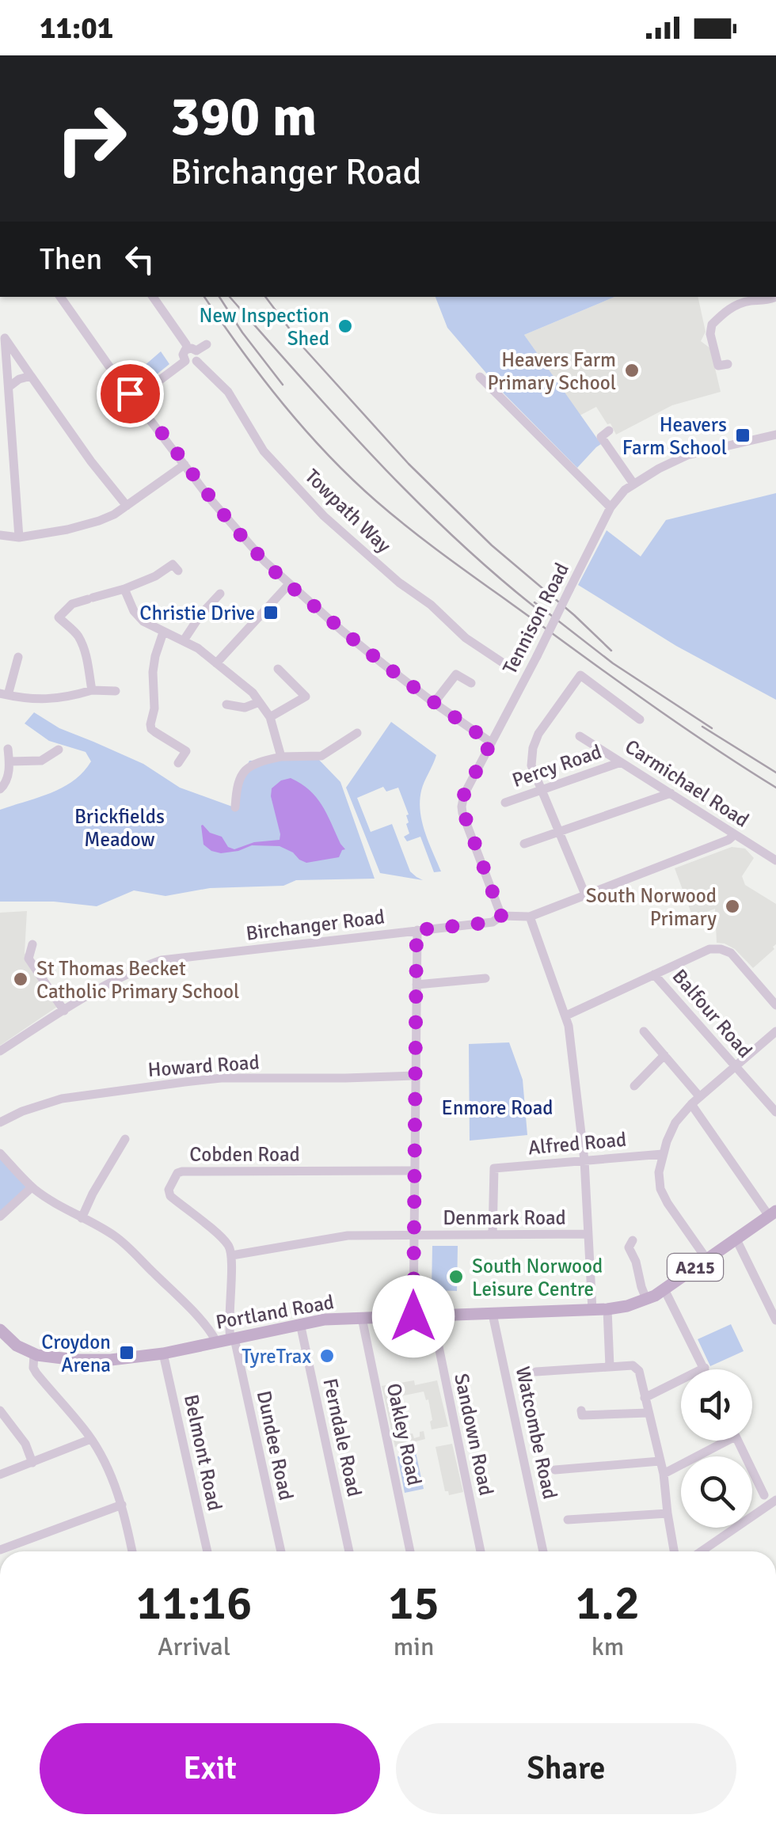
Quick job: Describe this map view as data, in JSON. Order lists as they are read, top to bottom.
{
  "streets": {
    "main road": ["A215", "Portland Road"],
    "street": [
      "Towpath Way",
      "Tennison Road",
      "Percy Road",
      "Carmichael Road",
      "Birchanger Road",
      "Balfour Road",
      "Howard Road",
      "Alfred Road",
      "Cobden Road",
      "Denmark Road",
      "Watcombe Road",
      "Oakley Road",
      "Sandown Road",
      "Ferndale Road",
      "Dundee Road",
      "Belmont Road"
    ]
  },
  "crossings": [
    ["Tennison Road", "Birchanger Road"],
    ["Percy Road", "Carmichael Road"],
    ["Carmichael Road", "Birchanger Road"],
    ["Alfred Road", "Denmark Road"],
    ["Cobden Road", "Denmark Road"],
    ["Portland Road", "Watcombe Road"],
    ["Portland Road", "Oakley Road"],
    ["Portland Road", "Sandown Road"],
    ["Portland Road", "Ferndale Road"],
    ["Portland Road", "Dundee Road"],
    ["Portland Road", "Belmont Road"]
  ],
  "parks": ["Brickfields Meadow", "Enmore Road"],
  "places": {
    "other": [
      "New Inspection Shed",
      "Heavers Farm Primary School",
      "South Norwood Primary",
      "St Thomas Becket Catholic Primary School",
      "South Norwood Leisure Centre",
      "TyreTrax"
    ],
    "transit": ["Heavers Farm School", "Christie Drive", "Croydon Arena"]
  },
  "page": {
    "status": "11:01",
    "turn": ["390 m", "Birchanger Road"],
    "then": "Then",
    "eta": [
      "11:16",
      "Arrival",
      "15",
      "min",
      "1.2",
      "km"
    ],
    "buttons": ["Exit", "Share"]
  }
}
